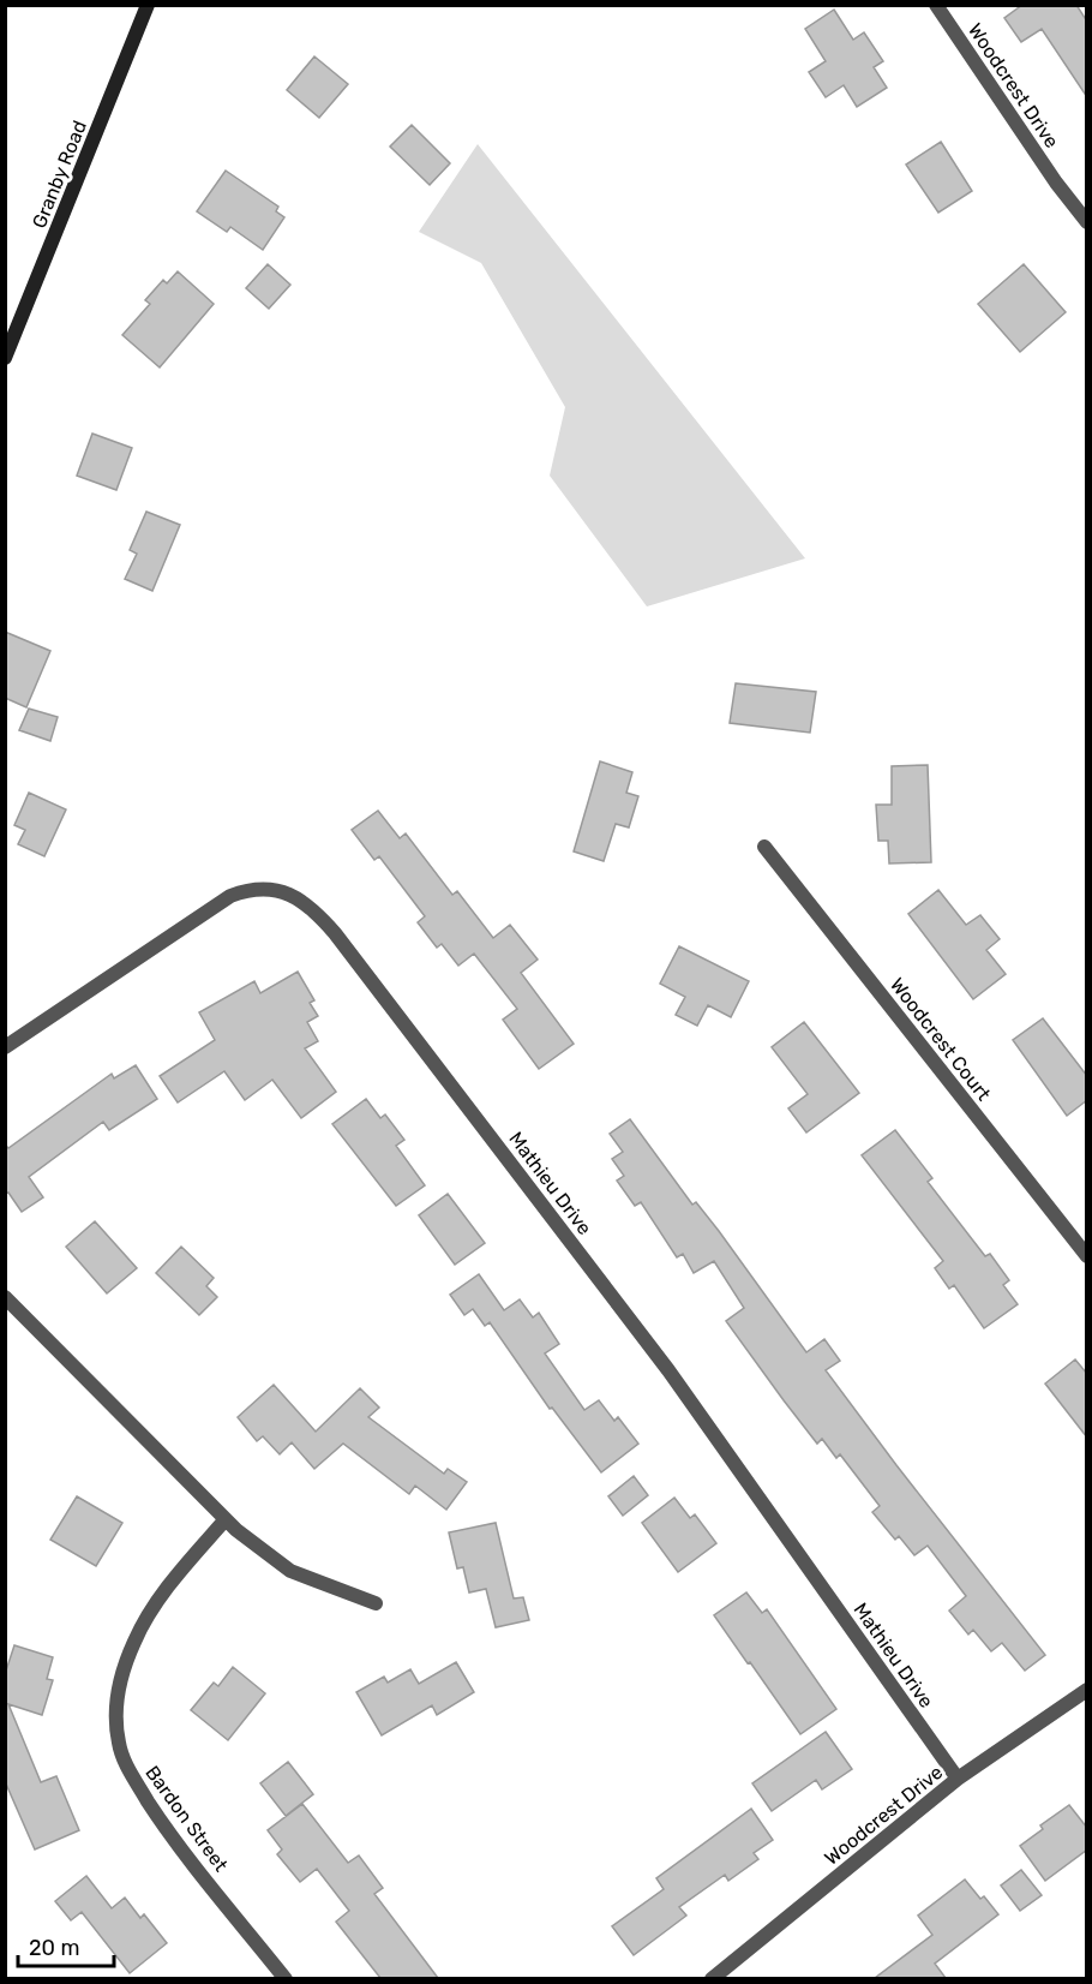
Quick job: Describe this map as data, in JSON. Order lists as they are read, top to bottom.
{
  "streets": {
    "main road": ["Granby Road"],
    "street": [
      "Woodcrest Drive",
      "Woodcrest Court",
      "Mathieu Drive",
      "Bardon Street"
    ]
  },
  "crossings": [
    ["Woodcrest Drive", "Mathieu Drive"]
  ],
  "scale_bar": "20 m"
}
